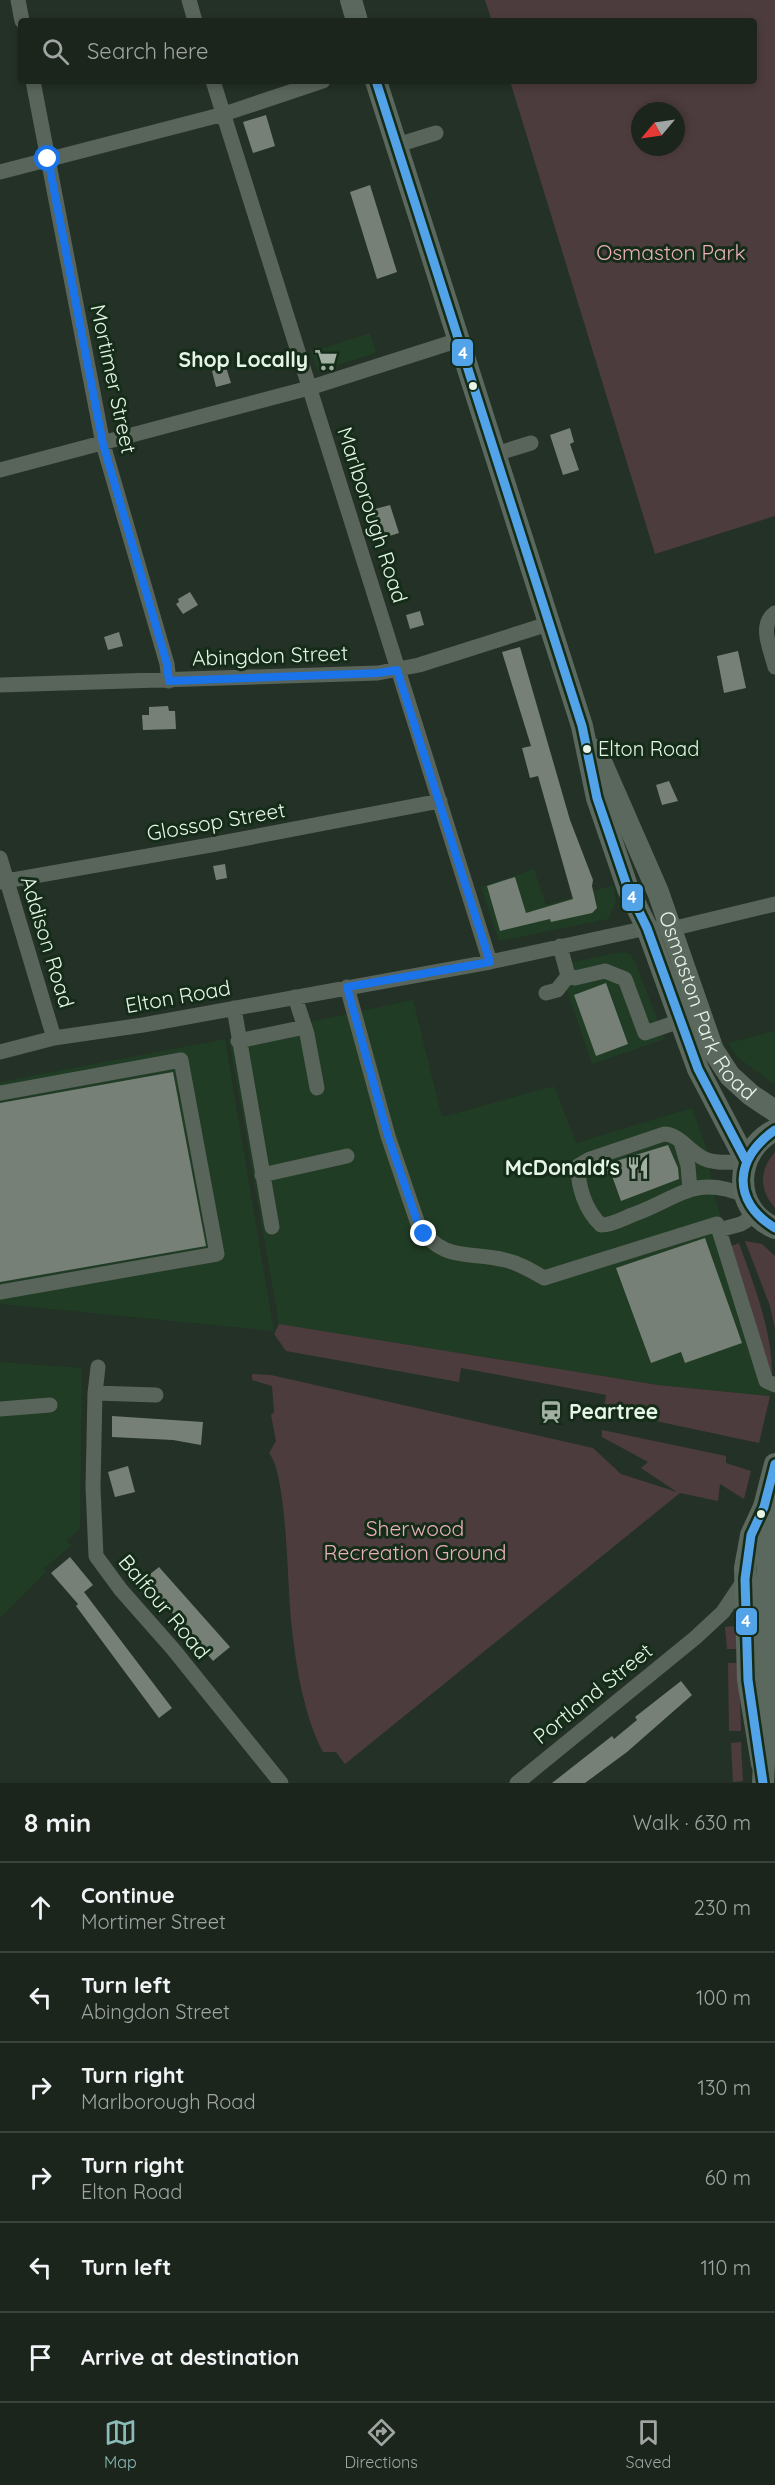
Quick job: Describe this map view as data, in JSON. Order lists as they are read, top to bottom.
{
  "streets": {
    "highway": ["Osmaston Park Road"],
    "street": [
      "Mortimer Street",
      "Marlborough Road",
      "Abingdon Street",
      "Glossop Street",
      "Addison Road",
      "Elton Road",
      "Balfour Road",
      "Portland Street"
    ]
  },
  "crossings": [
    ["Mortimer Street", "Abingdon Street"],
    ["Marlborough Road", "Abingdon Street"],
    ["Marlborough Road", "Glossop Street"],
    ["Marlborough Road", "Elton Road"],
    ["Abingdon Street", "Osmaston Park Road"],
    ["Glossop Street", "Addison Road"],
    ["Addison Road", "Elton Road"],
    ["Elton Road", "Osmaston Park Road"]
  ],
  "parks": ["Osmaston Park", "Sherwood Recreation Ground"],
  "places": {
    "supermarket": ["Shop Locally"],
    "other": ["Elton Road"],
    "restaurant": ["McDonald's"],
    "station": ["Peartree"]
  },
  "lines": ["transit line 4"],
  "north": "bottom left",
  "page": {
    "search": "Search here",
    "heading": ["8 min", "Walk · 630 m"],
    "list": [
      ["Continue", "Mortimer Street", "230 m"],
      ["Turn left", "Abingdon Street", "100 m"],
      ["Turn right", "Marlborough Road", "130 m"],
      ["Turn right", "Elton Road", "60 m"],
      ["Turn left", "110 m"],
      "Arrive at destination"
    ],
    "nav": ["Map", "Directions", "Saved"]
  }
}
